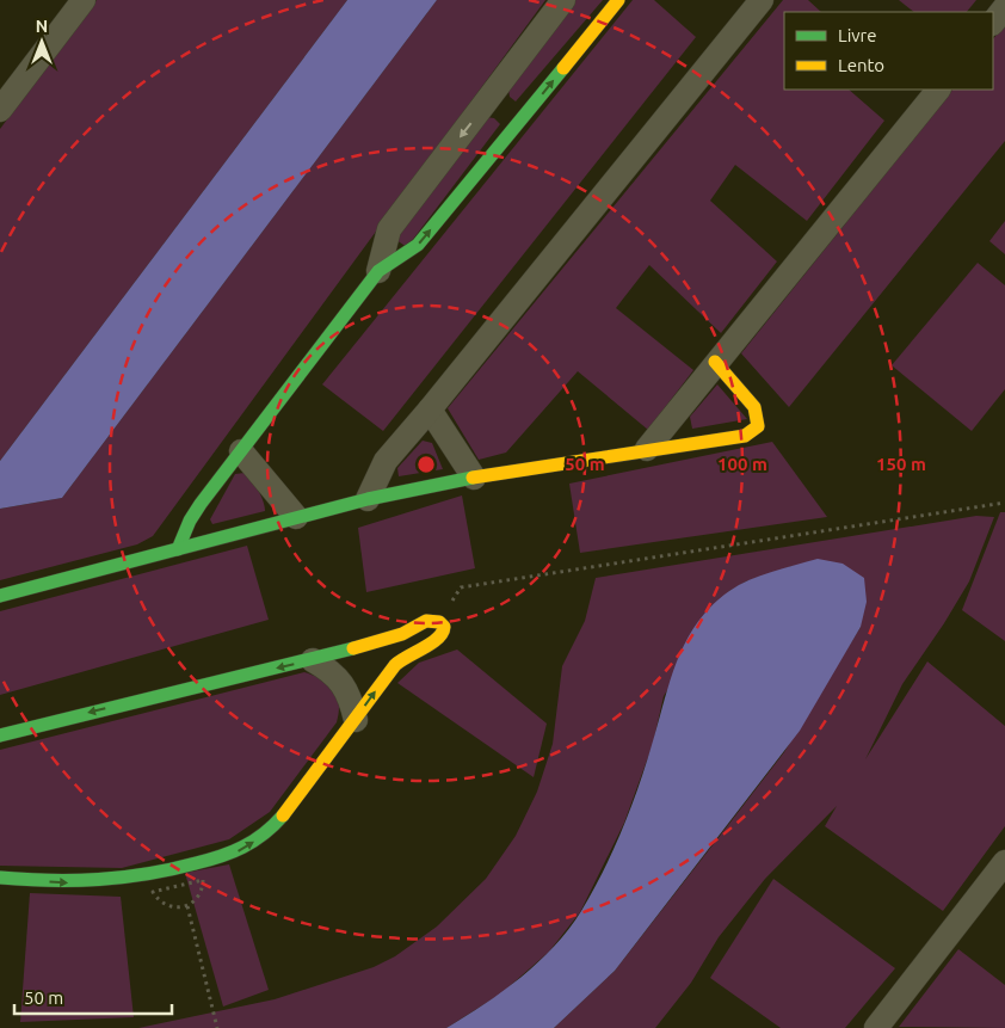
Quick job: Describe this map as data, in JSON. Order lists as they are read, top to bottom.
{
  "legend": ["Livre", "Lento"],
  "scale_bar": "50 m",
  "north": "top",
  "rings": ["50 m", "100 m", "150 m"]
}
